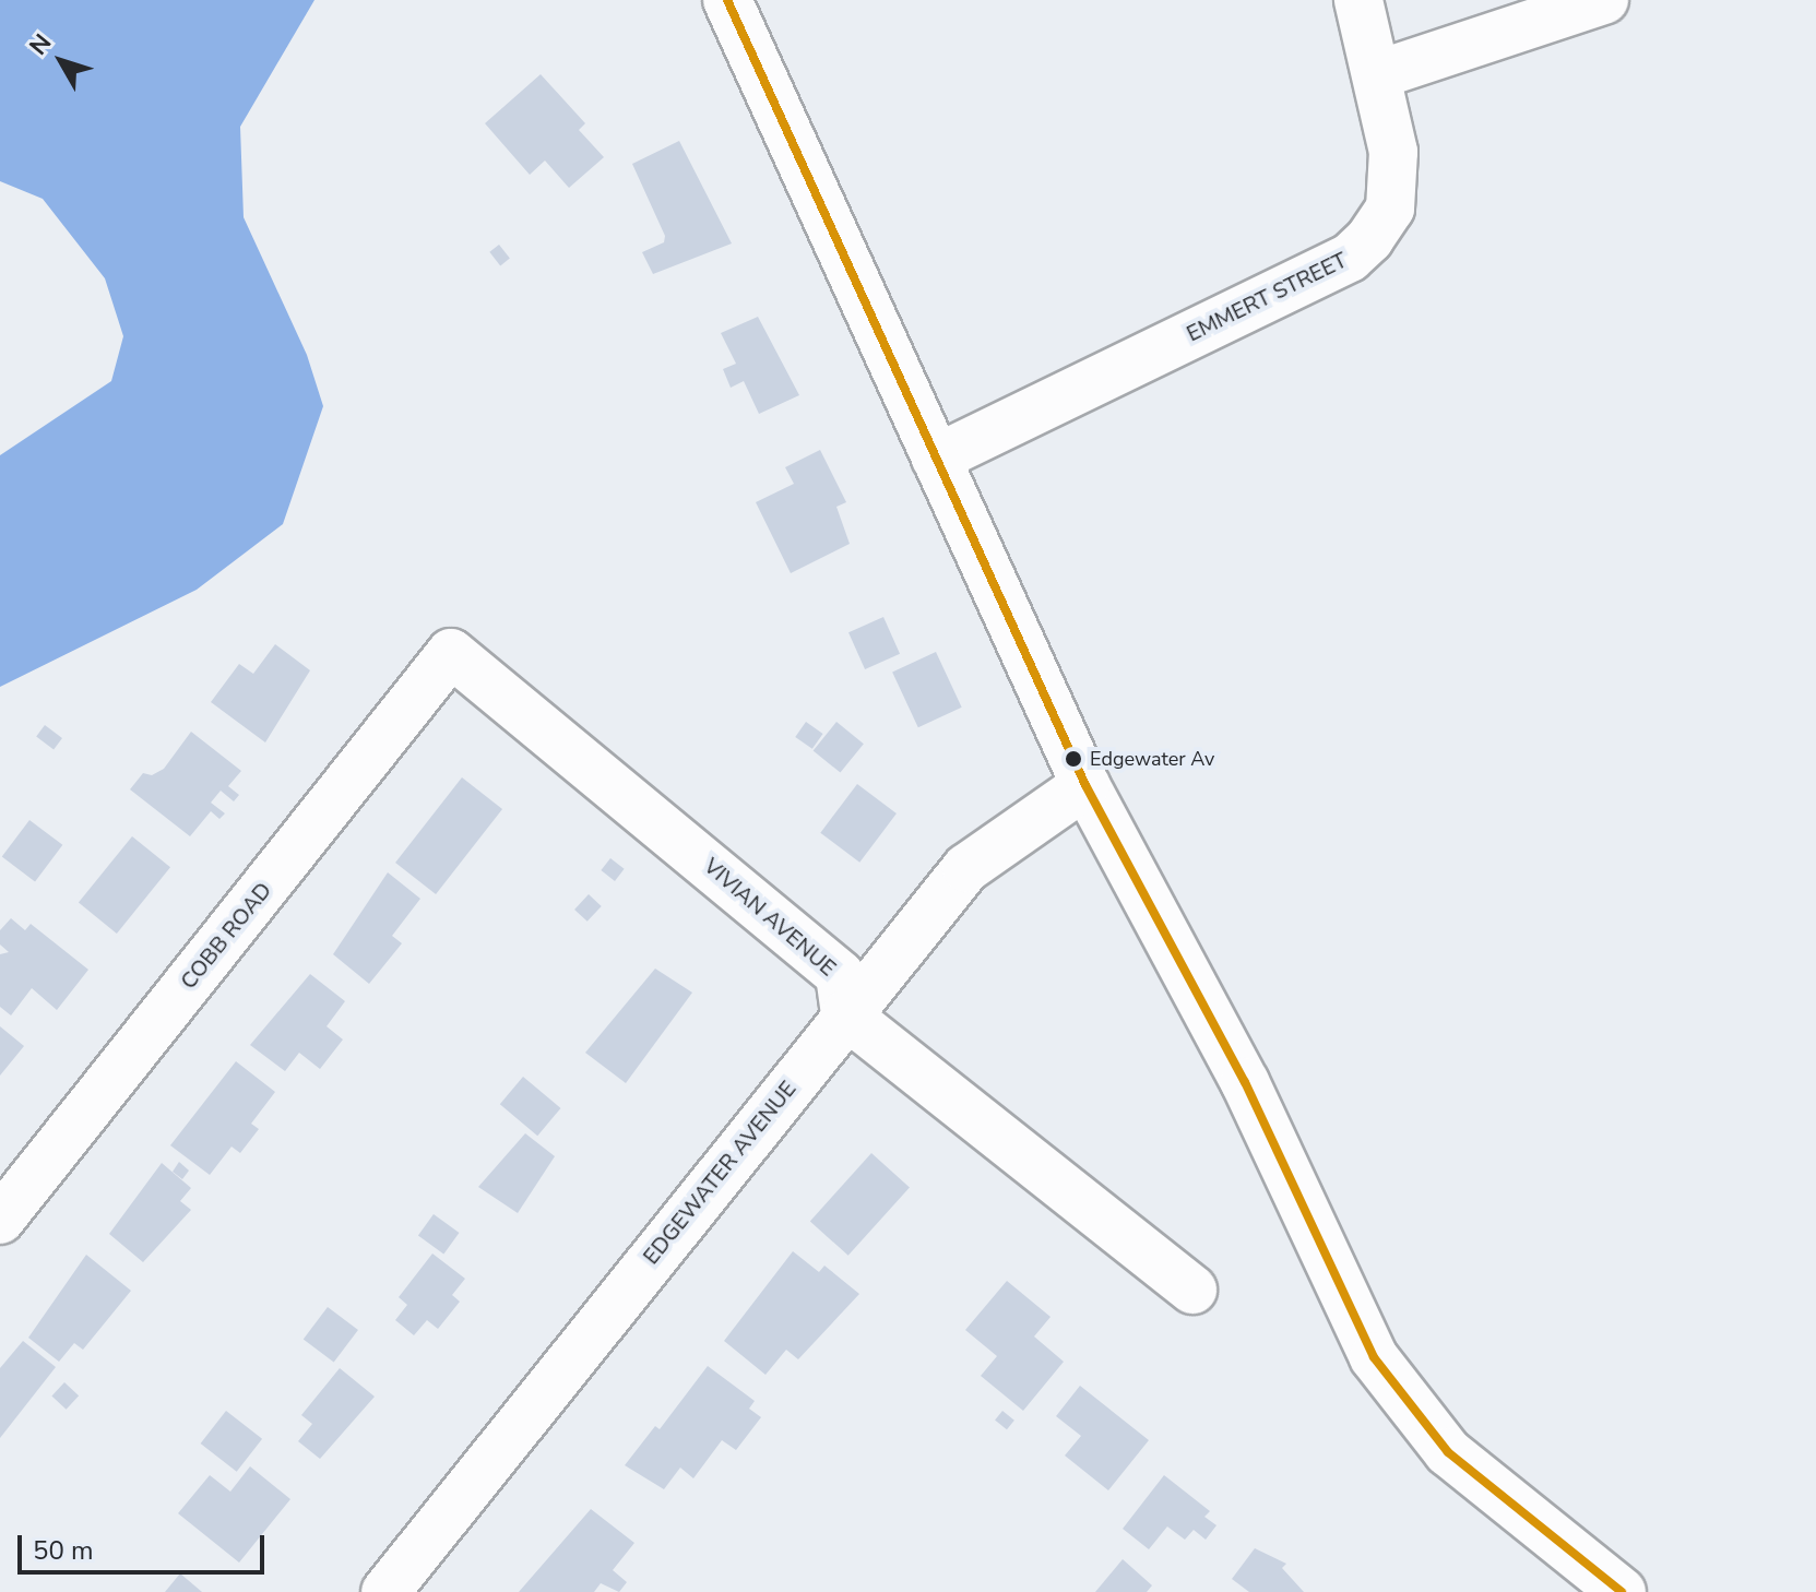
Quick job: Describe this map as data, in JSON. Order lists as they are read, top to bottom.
{
  "streets": {
    "street": [
      "EMMERT STREET",
      "VIVIAN AVENUE",
      "COBB ROAD",
      "EDGEWATER AVENUE"
    ]
  },
  "crossings": [
    ["VIVIAN AVENUE", "COBB ROAD"],
    ["VIVIAN AVENUE", "EDGEWATER AVENUE"]
  ],
  "places": ["Edgewater Av"],
  "scale_bar": "50 m",
  "north": "top left"
}
